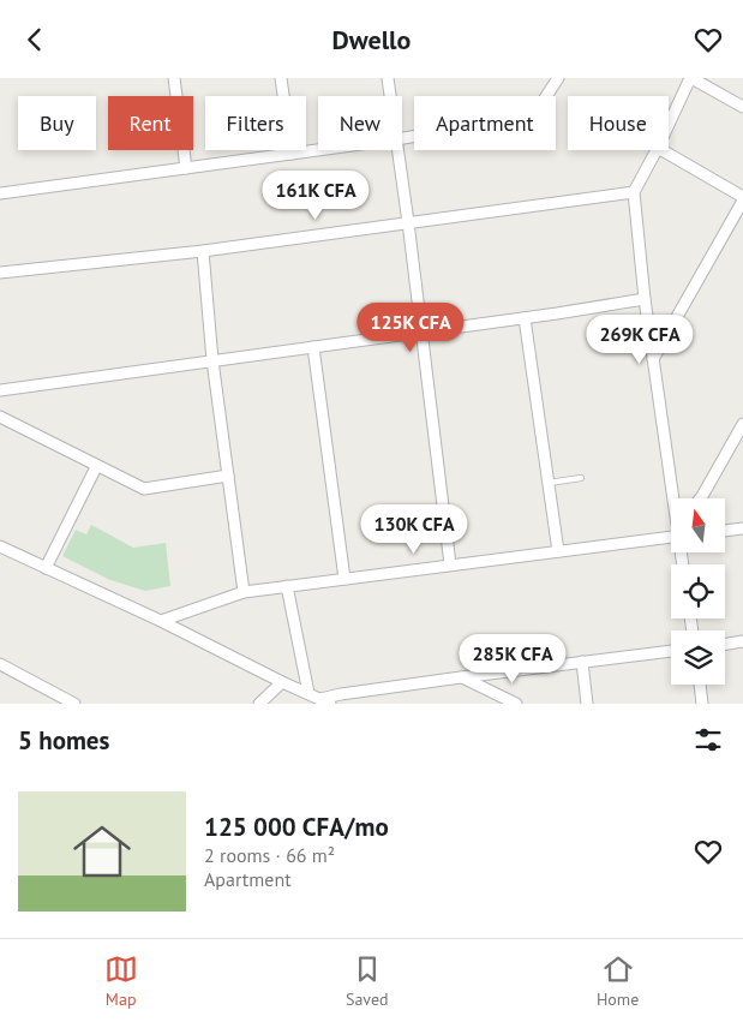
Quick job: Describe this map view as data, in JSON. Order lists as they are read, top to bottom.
{
  "north": "top",
  "page": {
    "header": "Dwello",
    "chip": [
      "Buy",
      "Rent",
      "Filters",
      "New",
      "Apartment",
      "House"
    ],
    "price": [
      "161K CFA",
      "125K CFA",
      "269K CFA",
      "130K CFA",
      "285K CFA"
    ],
    "heading": "5 homes",
    "list": [
      {
        "name": "125 000 CFA/mo",
        "note": "2 rooms · 66 m² · Apartment"
      }
    ],
    "tabs": ["Map", "Saved", "Home"]
  }
}
